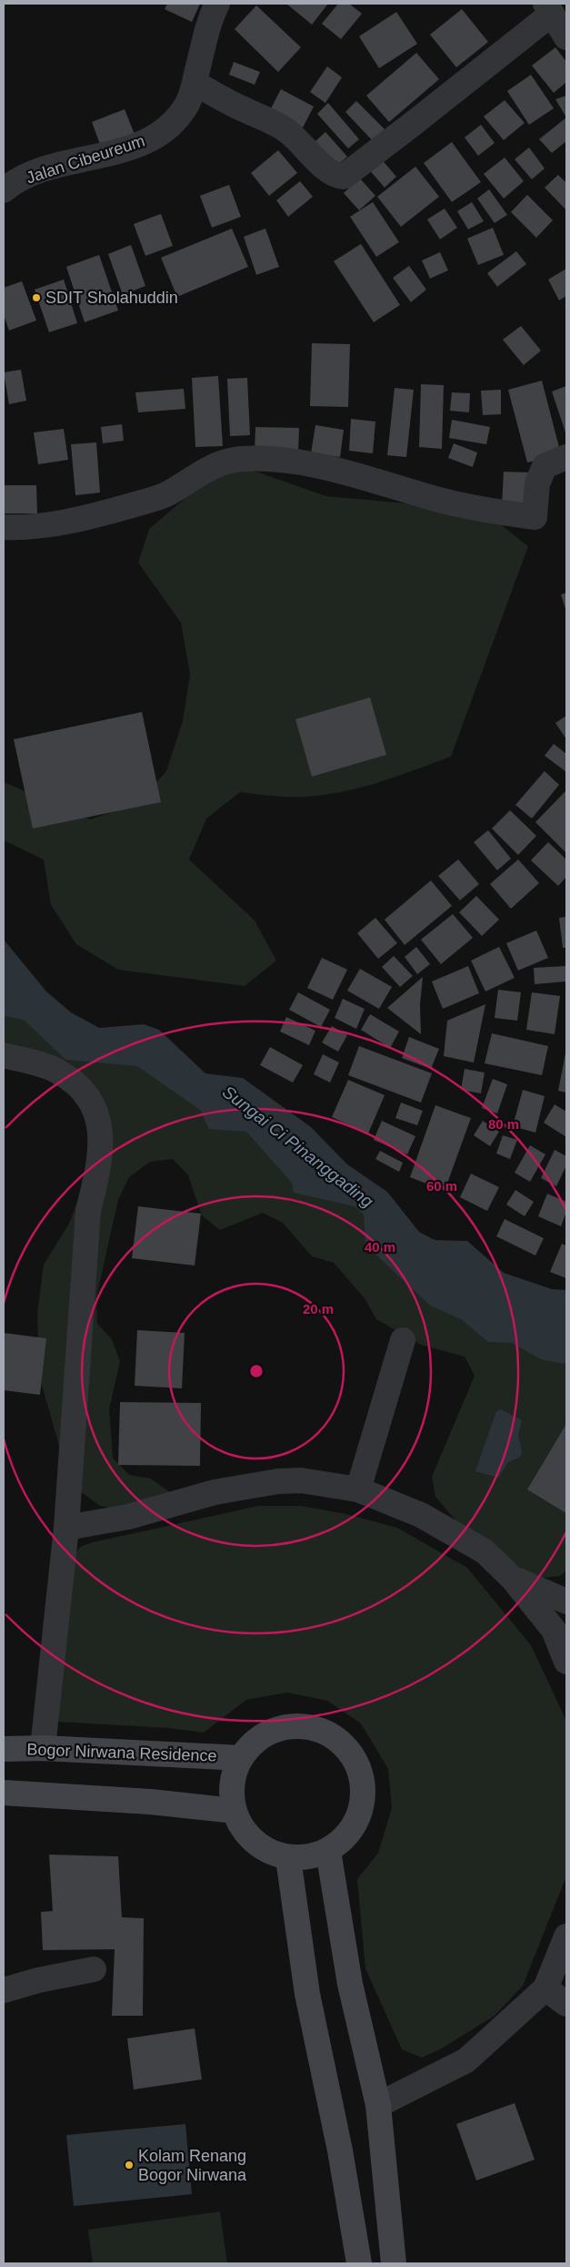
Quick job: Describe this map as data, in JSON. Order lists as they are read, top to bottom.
{
  "streets": {
    "street": ["Jalan Cibeureum", "Bogor Nirwana Residence"]
  },
  "water": ["Sungai Ci Pinanggading"],
  "places": ["SDIT Sholahuddin", "Kolam Renang Bogor Nirwana"],
  "rings": [
    "80 m",
    "60 m",
    "40 m",
    "20 m"
  ]
}
